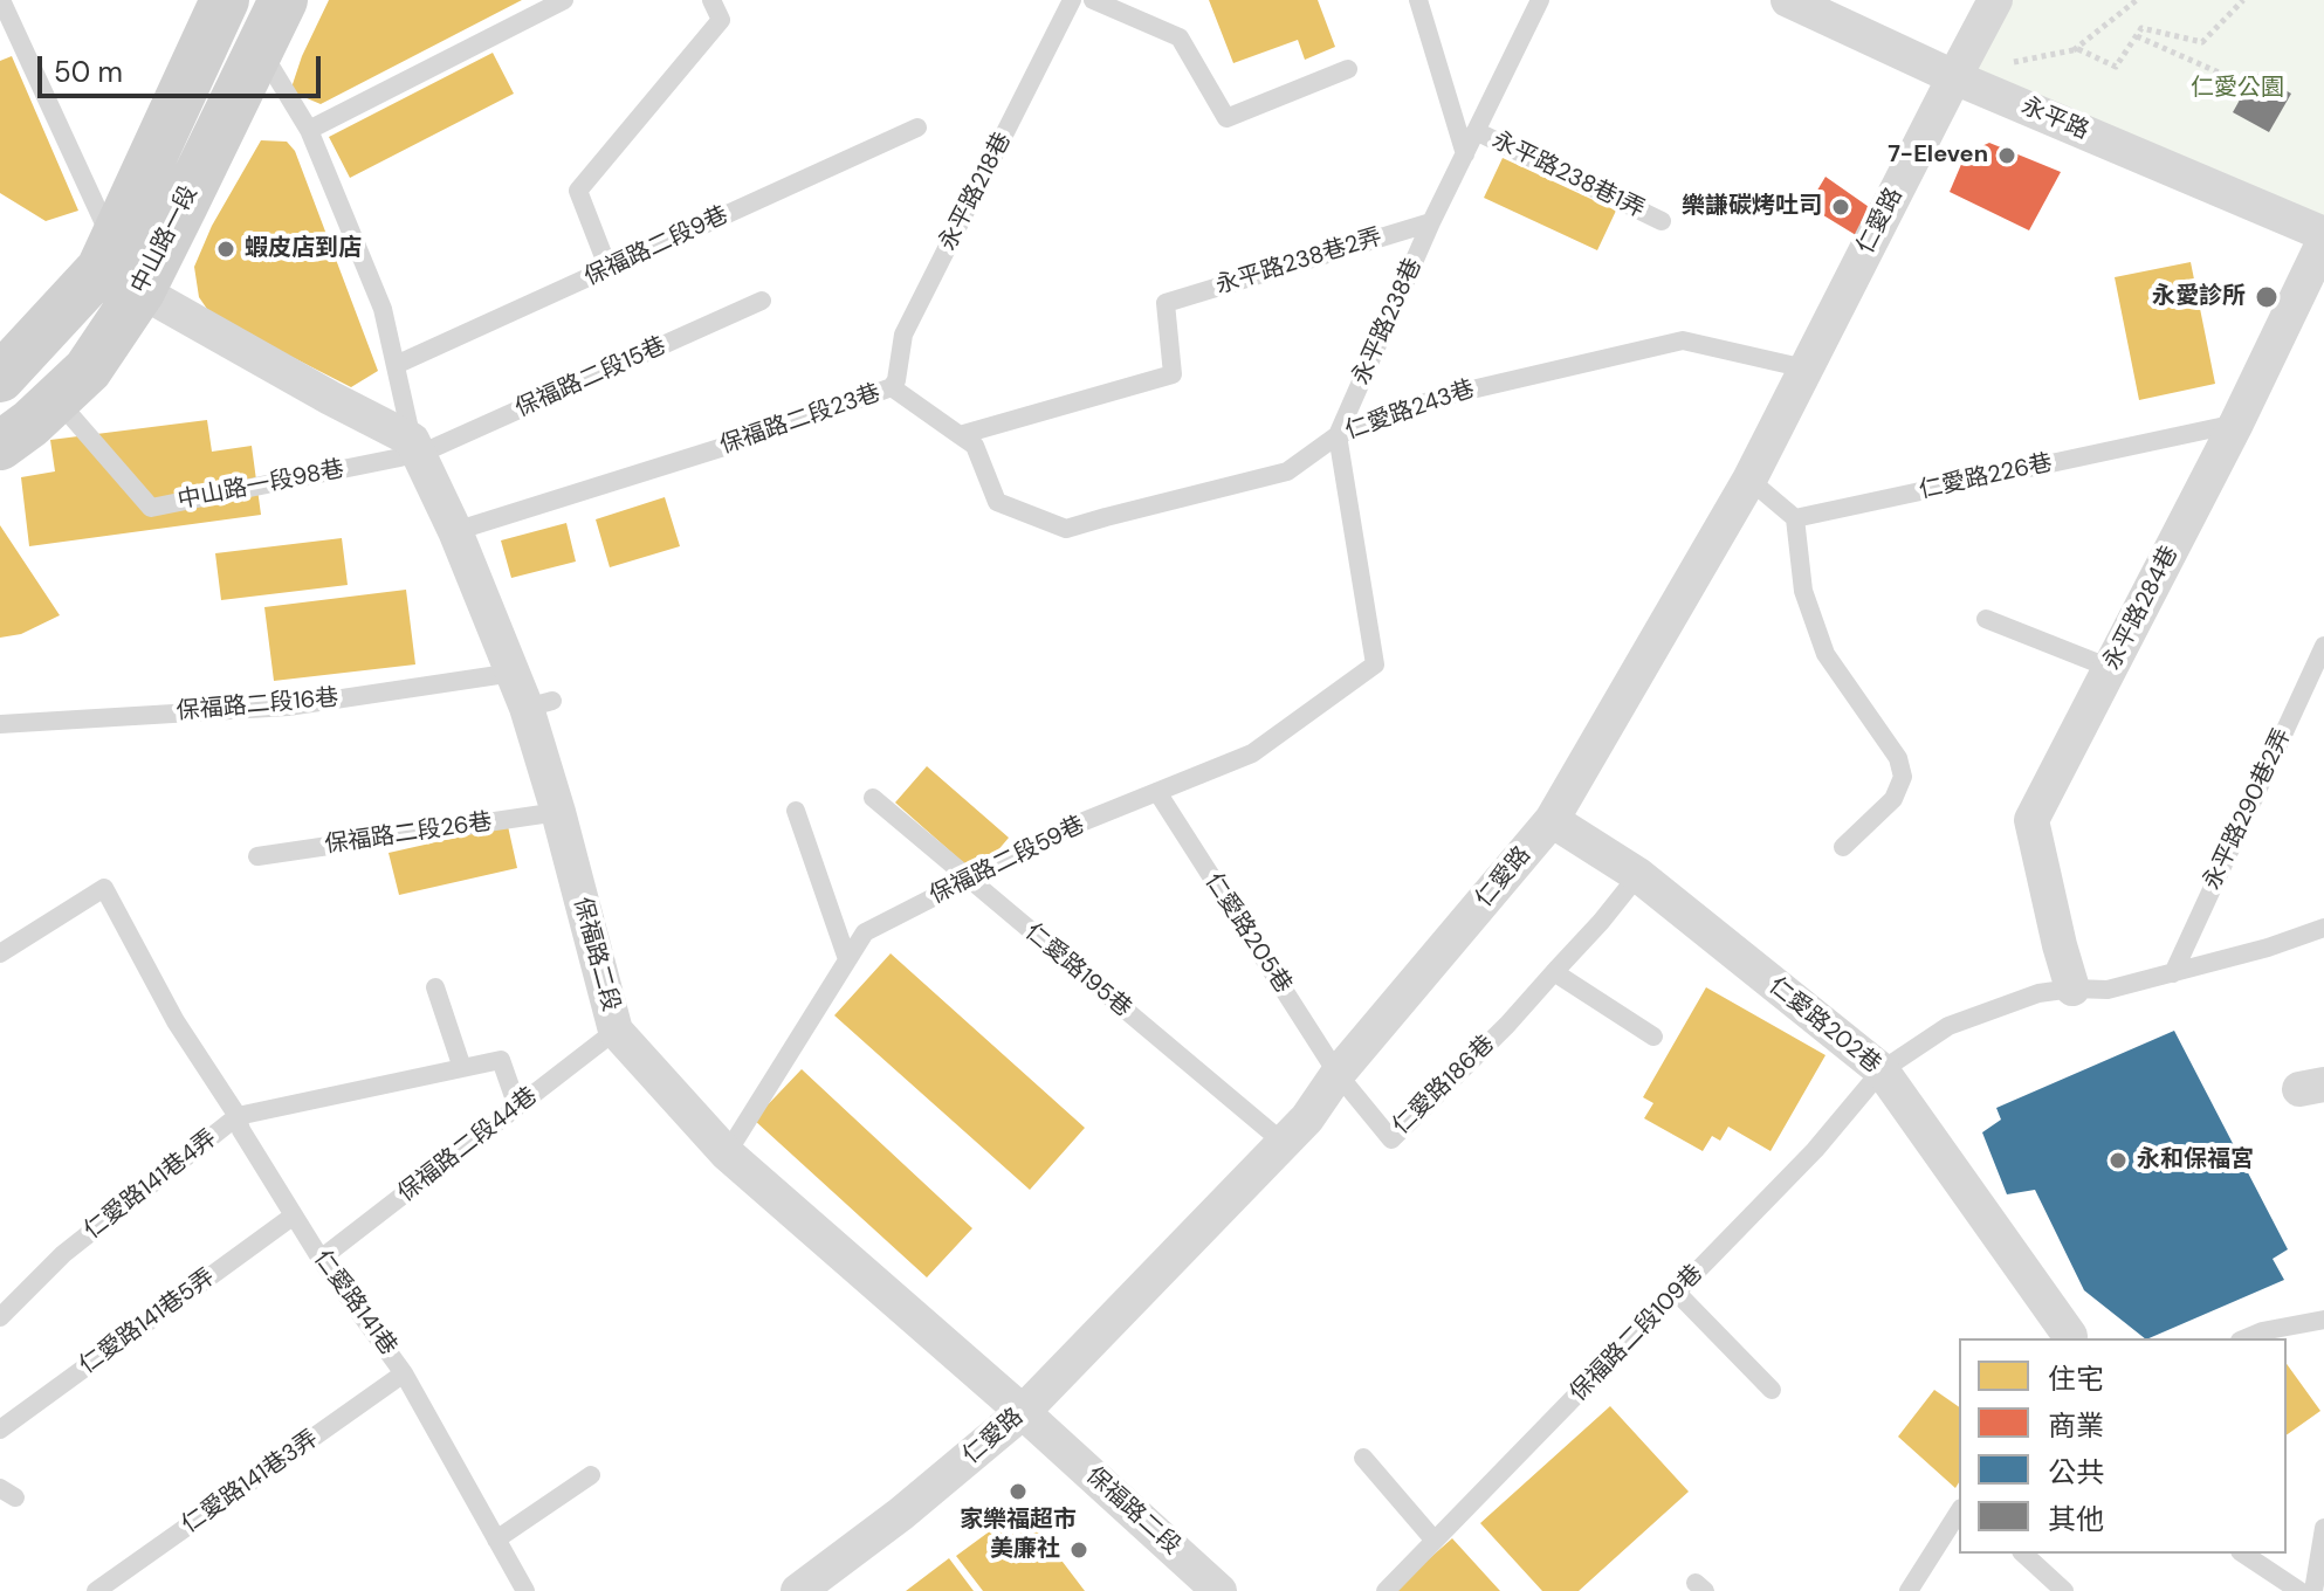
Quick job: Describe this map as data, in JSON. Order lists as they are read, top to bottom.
{
  "streets": {
    "street": [
      "永平路",
      "仁愛路",
      "中山路一段",
      "永平路284巷",
      "保福路二段",
      "仁愛路202巷"
    ],
    "lane": [
      "永平路238巷1弄",
      "永平路218巷",
      "保福路二段9巷",
      "永平路238巷2弄",
      "永平路238巷",
      "保福路二段15巷",
      "仁愛路243巷",
      "保福路二段23巷",
      "仁愛路226巷",
      "中山路一段98巷",
      "保福路二段16巷",
      "永平路290巷2弄",
      "保福路二段26巷",
      "保福路二段59巷",
      "仁愛路205巷",
      "仁愛路195巷",
      "仁愛路186巷",
      "保福路二段44巷",
      "仁愛路141巷4弄",
      "仁愛路141巷",
      "仁愛路141巷5弄",
      "保福路二段109巷",
      "仁愛路141巷3弄"
    ]
  },
  "crossings": [
    ["永平路", "仁愛路"],
    ["永平路", "永平路284巷"],
    ["永平路238巷1弄", "永平路238巷"],
    ["永平路218巷", "保福路二段23巷"],
    ["仁愛路", "仁愛路243巷"],
    ["仁愛路", "仁愛路205巷"],
    ["仁愛路", "保福路二段"],
    ["仁愛路", "仁愛路195巷"],
    ["仁愛路", "仁愛路202巷"],
    ["仁愛路", "仁愛路186巷"],
    ["中山路一段", "中山路一段98巷"],
    ["永平路238巷2弄", "永平路238巷"],
    ["永平路238巷2弄", "仁愛路243巷"],
    ["永平路238巷2弄", "保福路二段23巷"],
    ["永平路238巷", "仁愛路243巷"],
    ["永平路238巷", "保福路二段59巷"],
    ["保福路二段15巷", "中山路一段98巷"],
    ["保福路二段15巷", "保福路二段"],
    ["仁愛路243巷", "保福路二段23巷"],
    ["仁愛路243巷", "保福路二段59巷"],
    ["保福路二段23巷", "保福路二段"],
    ["仁愛路226巷", "永平路284巷"],
    ["中山路一段98巷", "保福路二段"],
    ["保福路二段16巷", "保福路二段"],
    ["保福路二段26巷", "保福路二段"],
    ["保福路二段59巷", "仁愛路205巷"],
    ["保福路二段59巷", "保福路二段"],
    ["保福路二段59巷", "仁愛路195巷"],
    ["仁愛路205巷", "仁愛路186巷"],
    ["保福路二段", "保福路二段44巷"],
    ["仁愛路202巷", "保福路二段109巷"],
    ["保福路二段44巷", "仁愛路141巷"],
    ["仁愛路141巷4弄", "仁愛路141巷"],
    ["仁愛路141巷", "仁愛路141巷5弄"],
    ["仁愛路141巷", "仁愛路141巷3弄"]
  ],
  "parks": ["仁愛公園"],
  "places": [
    "7-Eleven",
    "樂謙碳烤吐司",
    "蝦皮店到店",
    "永愛診所",
    "永和保福宮",
    "家樂福超市",
    "美廉社"
  ],
  "legend": [
    "住宅",
    "商業",
    "公共",
    "其他"
  ],
  "scale_bar": "50 m"
}
